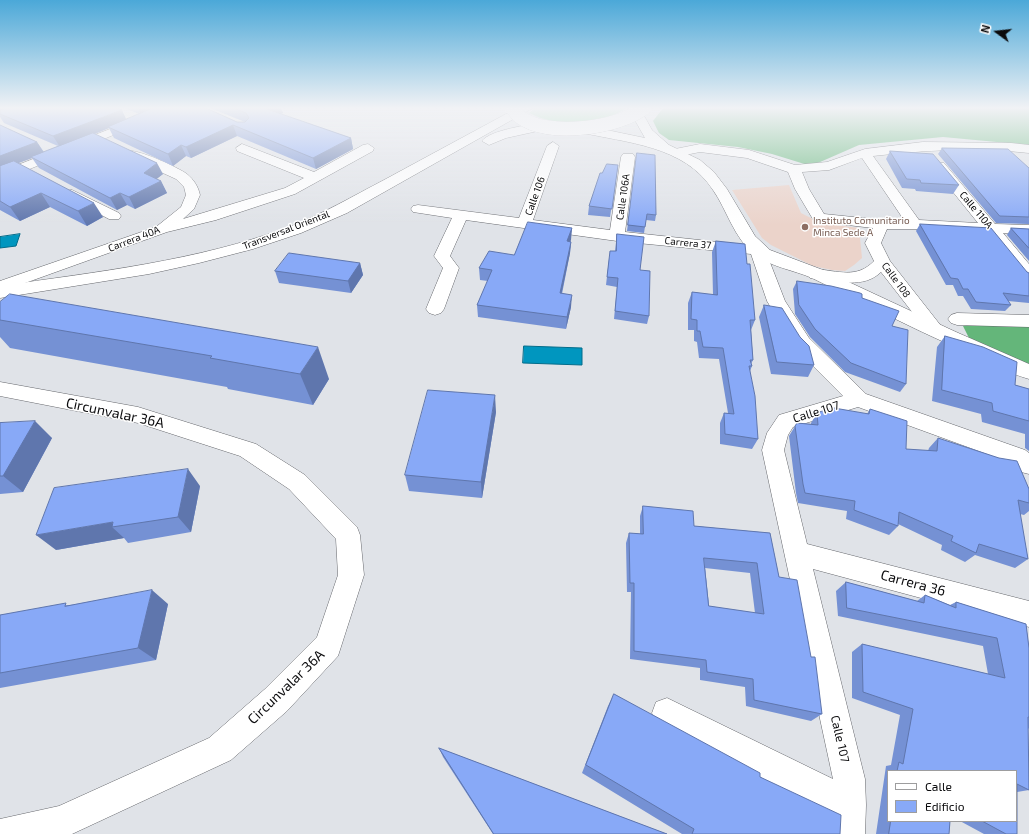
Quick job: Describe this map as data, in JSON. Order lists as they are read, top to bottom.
{
  "streets": {
    "main road": ["Transversal Oriental", "Carrera 37", "Calle 107"],
    "street": [
      "Calle 106",
      "Calle 106A",
      "Calle 110A",
      "Carrera 40A",
      "Calle 108",
      "Circunvalar 36A",
      "Carrera 36"
    ]
  },
  "crossings": [
    ["Calle 106", "Carrera 37"],
    ["Calle 106A", "Carrera 37"],
    ["Transversal Oriental", "Carrera 40A"],
    ["Carrera 37", "Calle 108"],
    ["Carrera 37", "Calle 107"],
    ["Calle 107", "Carrera 36"]
  ],
  "places": ["Instituto Comunitario Minca Sede A"],
  "legend": ["Calle", "Edificio"],
  "north": "left"
}
